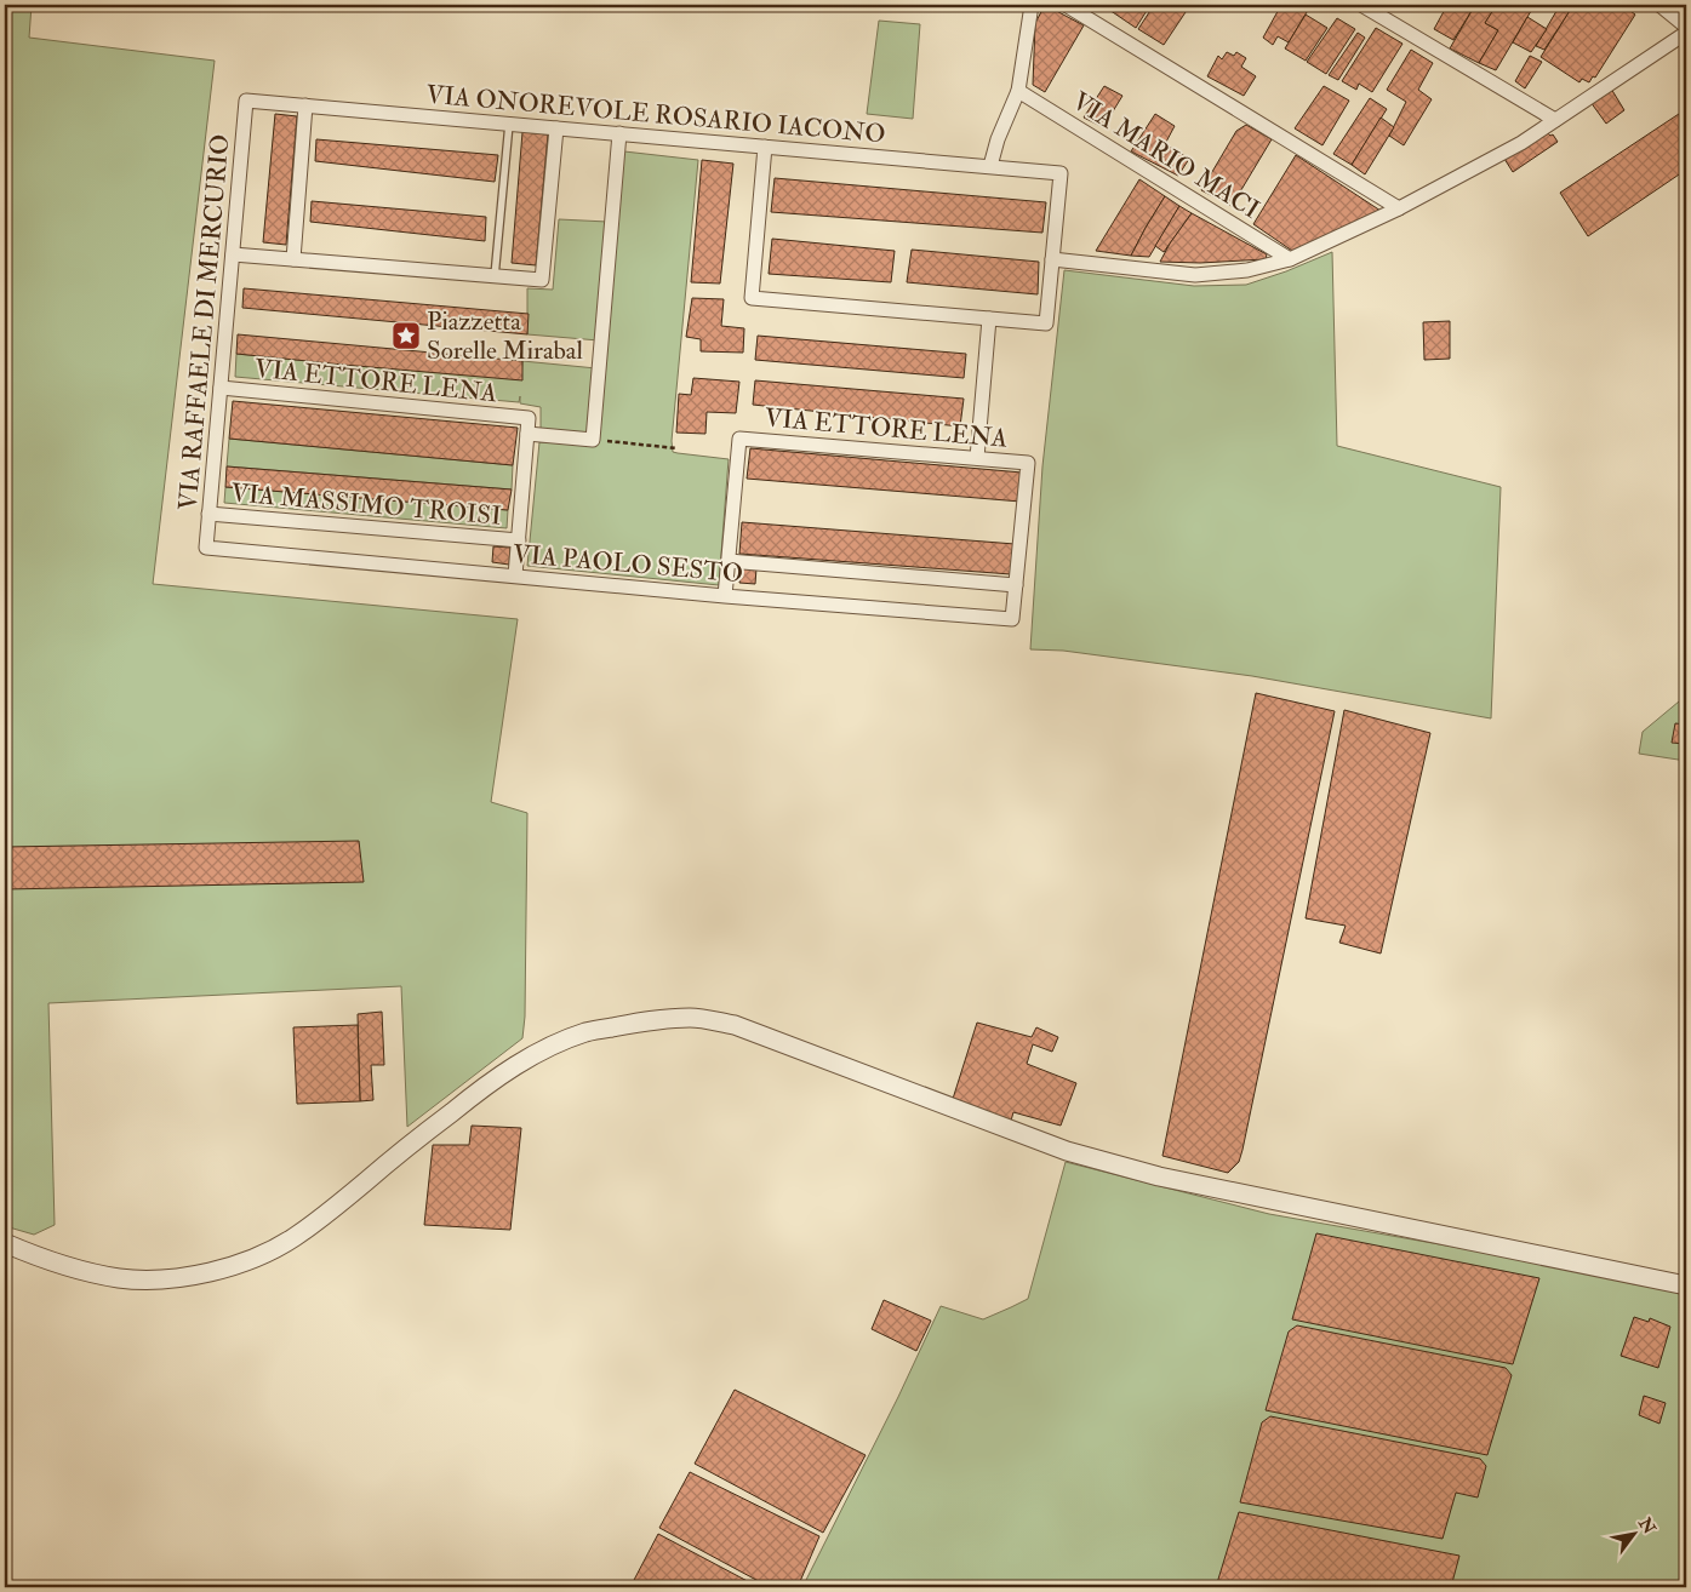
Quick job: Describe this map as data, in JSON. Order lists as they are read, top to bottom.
{
  "streets": {
    "street": [
      "VIA ONOREVOLE ROSARIO IACONO",
      "VIA MARIO MACI",
      "VIA RAFFAELE DI MERCURIO",
      "VIA ETTORE LENA",
      "VIA MASSIMO TROISI",
      "VIA PAOLO SESTO"
    ]
  },
  "crossings": [
    ["VIA ONOREVOLE ROSARIO IACONO", "VIA RAFFAELE DI MERCURIO"],
    ["VIA RAFFAELE DI MERCURIO", "VIA ETTORE LENA"],
    ["VIA RAFFAELE DI MERCURIO", "VIA MASSIMO TROISI"],
    ["VIA RAFFAELE DI MERCURIO", "VIA PAOLO SESTO"],
    ["VIA ETTORE LENA", "VIA PAOLO SESTO"]
  ],
  "places": {
    "place": ["Piazzetta Sorelle Mirabal"]
  },
  "north": "top right"
}
